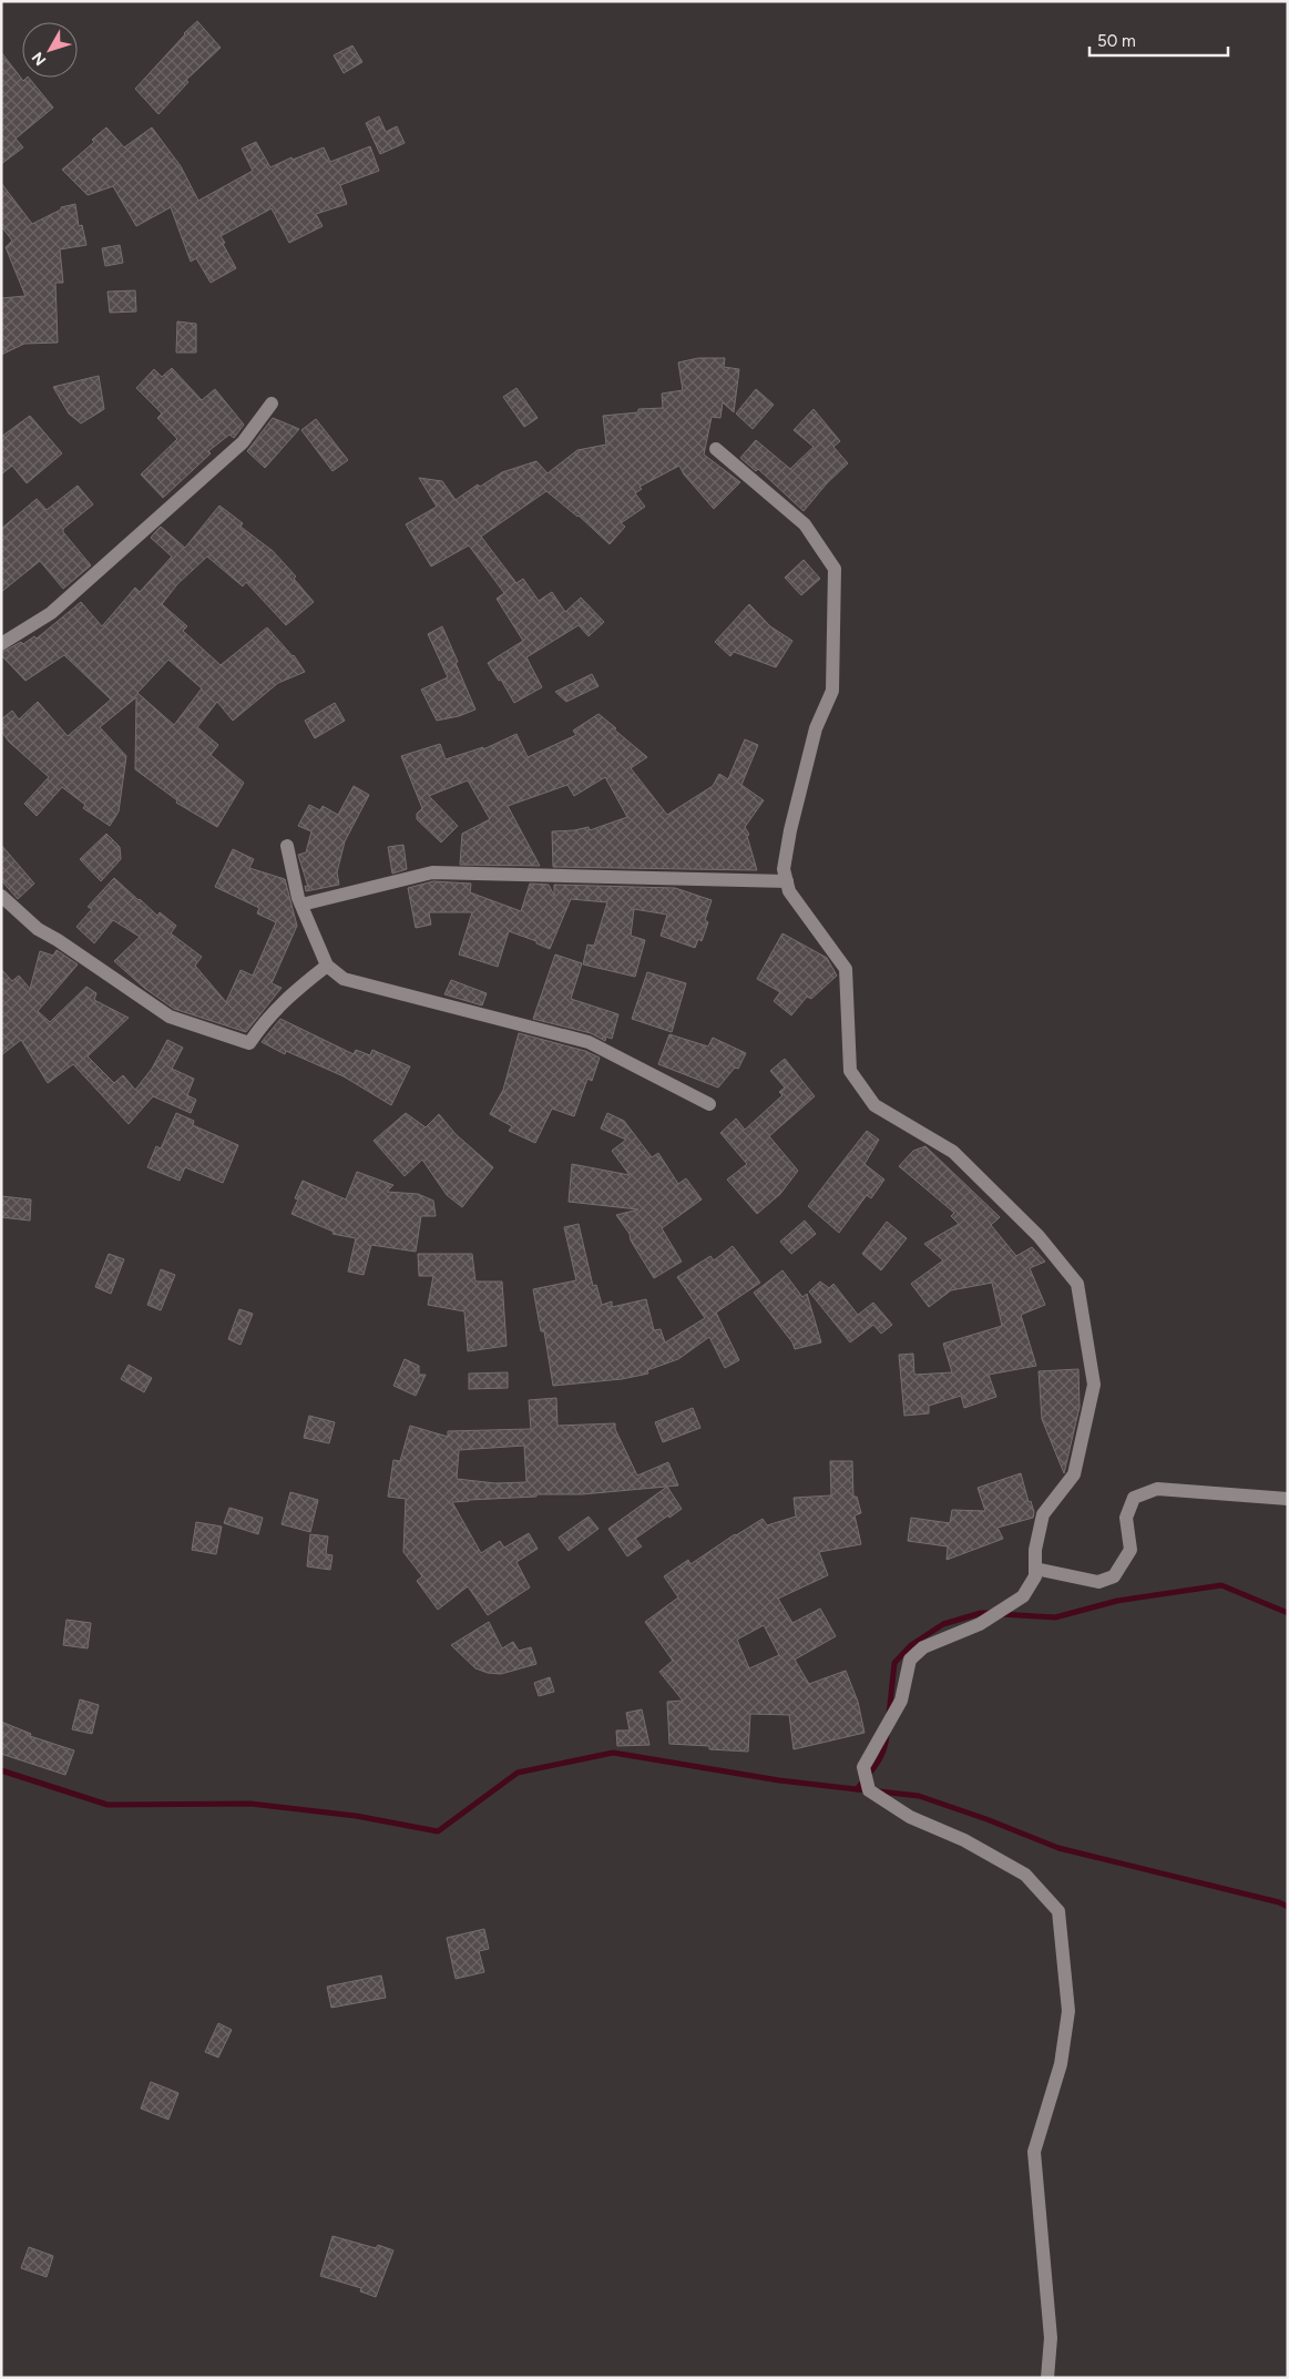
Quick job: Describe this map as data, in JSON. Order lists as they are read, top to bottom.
{
  "scale_bar": "50 m",
  "north": "bottom left"
}
